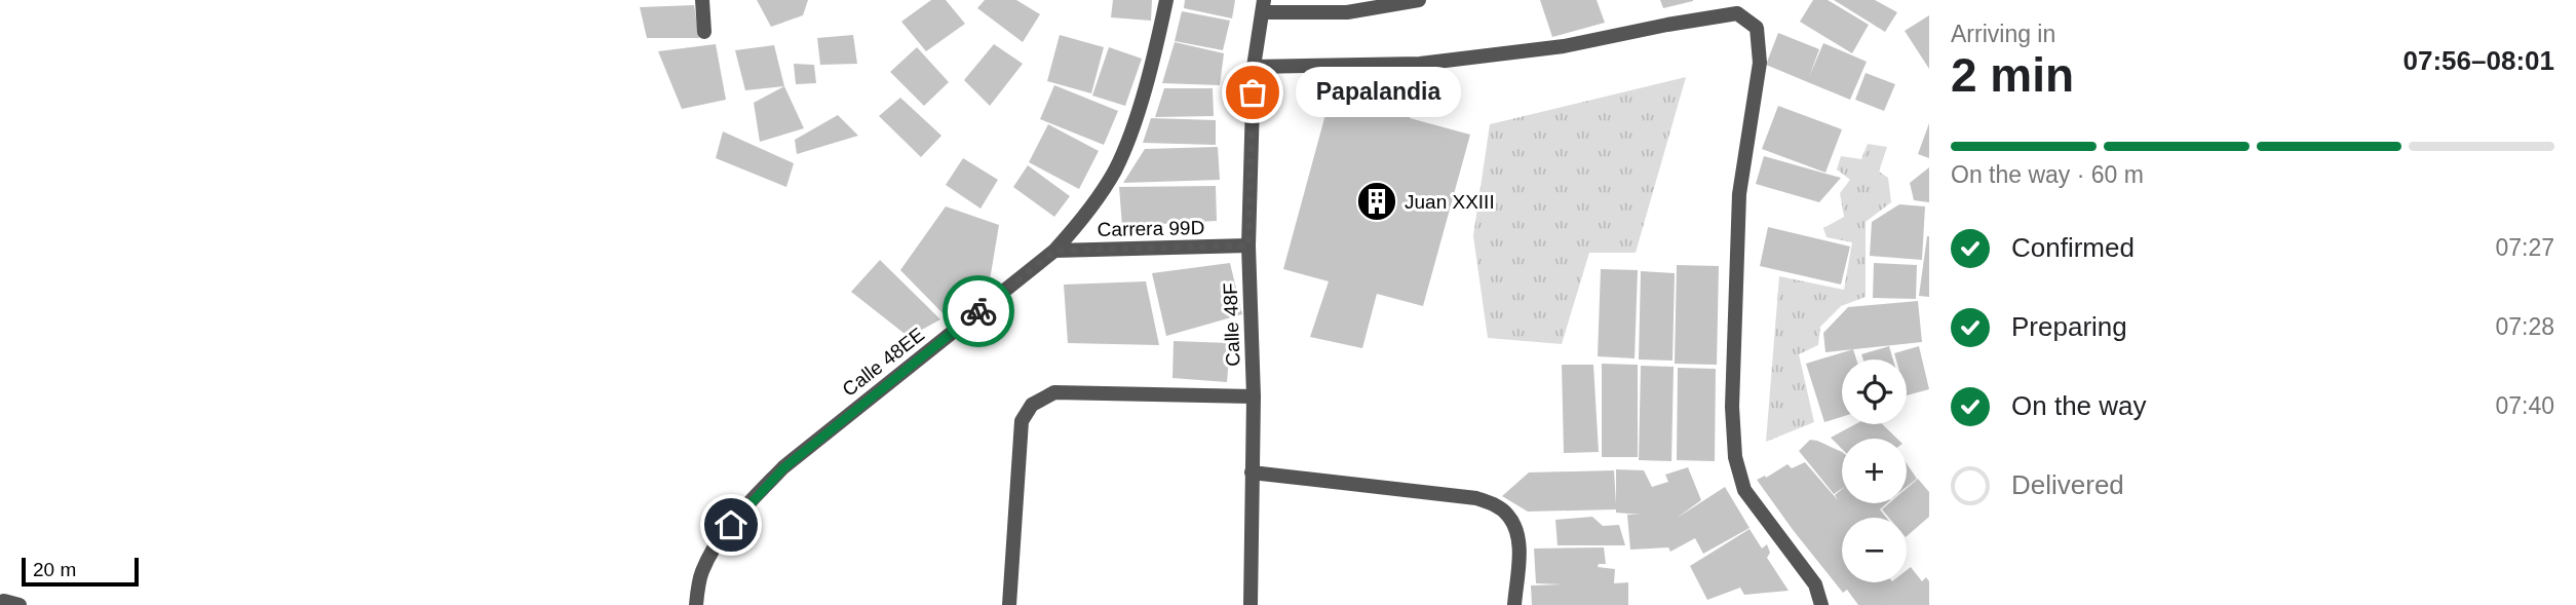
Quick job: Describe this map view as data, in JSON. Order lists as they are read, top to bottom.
{
  "streets": {
    "street": ["Carrera 99D", "Calle 48F", "Calle 48EE"]
  },
  "crossings": [
    ["Carrera 99D", "Calle 48F"],
    ["Carrera 99D", "Calle 48EE"]
  ],
  "places": {
    "other": ["Papalandia"],
    "building": ["Juan XXIII"]
  },
  "scale_bar": "20 m",
  "page": {
    "heading": ["2 min", "Arriving in", "07:56–08:01"],
    "bubble": "Papalandia",
    "bar": "On the way · 60 m",
    "list": [
      ["Confirmed", "07:27"],
      ["Preparing", "07:28"],
      ["On the way", "07:40"],
      "Delivered"
    ],
    "map_buttons": ["+", "−"],
    "scale": "20 m"
  }
}
